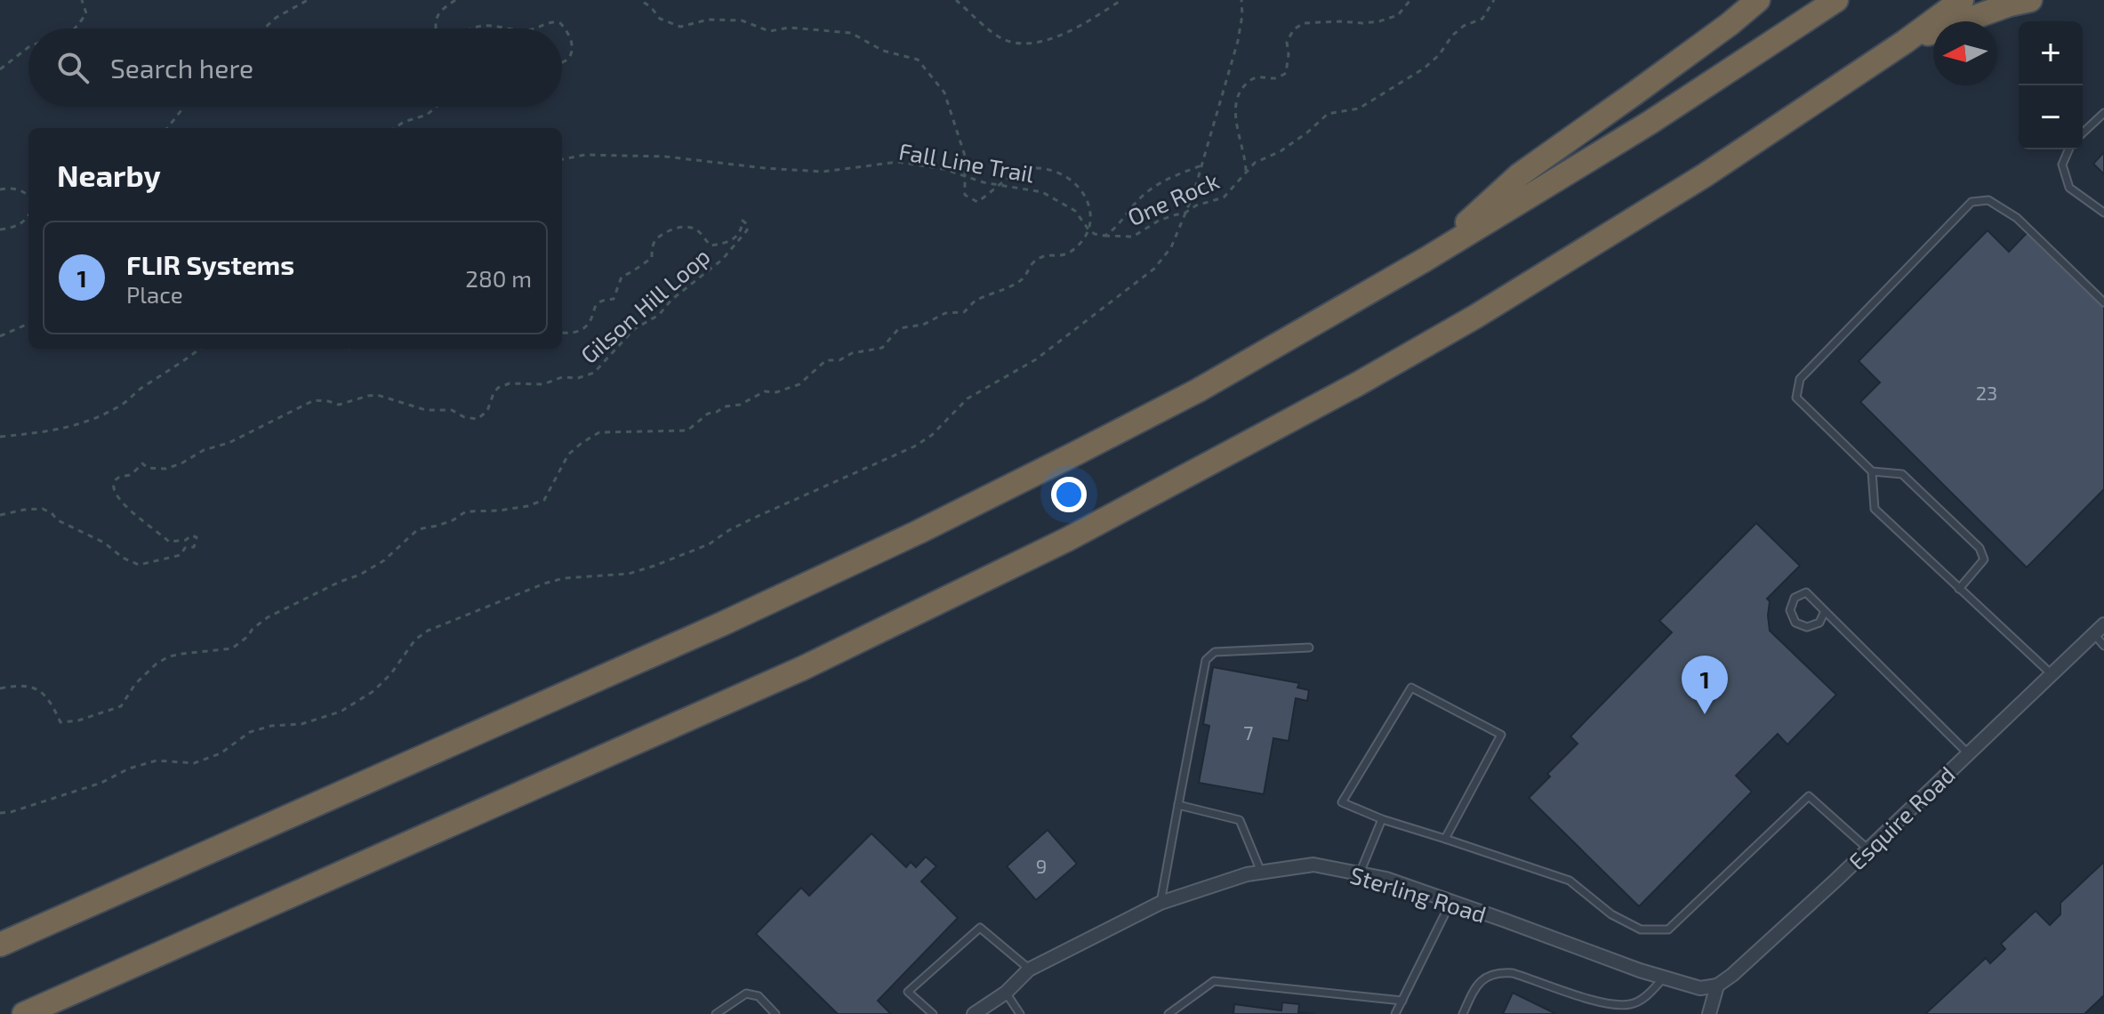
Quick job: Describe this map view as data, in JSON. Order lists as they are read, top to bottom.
{
  "streets": {
    "street": ["Esquire Road", "Sterling Road"],
    "path": ["Fall Line Trail", "One Rock", "Gilson Hill Loop"]
  },
  "crossings": [
    ["Fall Line Trail", "One Rock"],
    ["Esquire Road", "Sterling Road"]
  ],
  "house_numbers": ["23", "7", "9"],
  "north": "left",
  "page": {
    "map_buttons": ["+", "−"],
    "search": "Search here",
    "heading": "Nearby",
    "list": [
      {
        "mark": "1",
        "name": "FLIR Systems",
        "note": "Place",
        "value": "280 m"
      }
    ],
    "pins": "1"
  }
}
